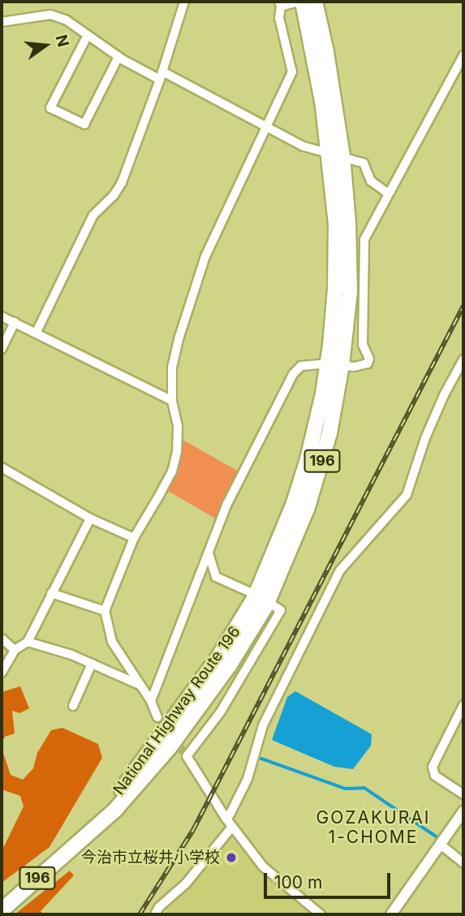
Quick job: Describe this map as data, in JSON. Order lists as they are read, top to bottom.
{
  "streets": {
    "highway": ["196", "National Highway Route 196"]
  },
  "districts": ["GOZAKURAI 1-CHOME"],
  "places": ["今治市立桜井小学校"],
  "scale_bar": "100 m",
  "north": "right"
}
